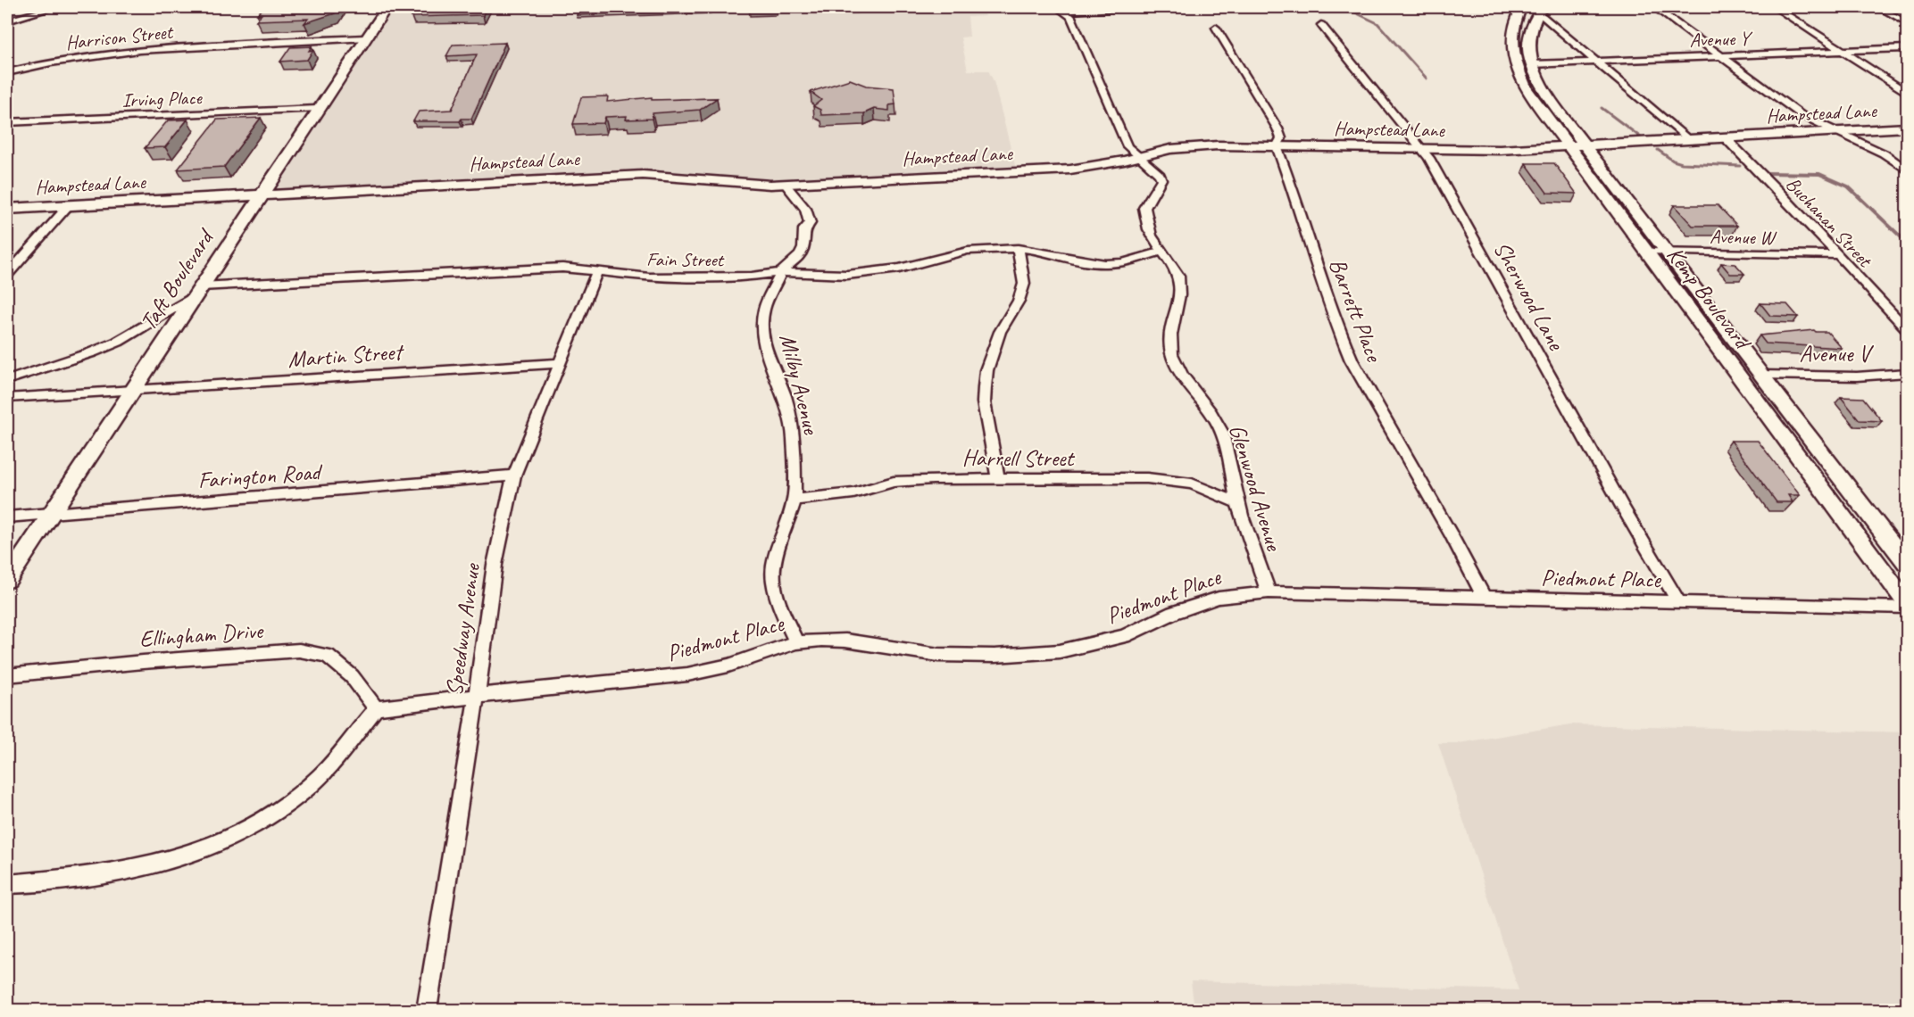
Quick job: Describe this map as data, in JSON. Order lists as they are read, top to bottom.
{
  "streets": {
    "street": [
      "Harrison Street",
      "Avenue Y",
      "Irving Place",
      "Hampstead Lane",
      "Buchanan Street",
      "Avenue W",
      "Fain Street",
      "Taft Boulevard",
      "Sherwood Lane",
      "Kemp Boulevard",
      "Barrett Place",
      "Avenue V",
      "Martin Street",
      "Milby Avenue",
      "Harrell Street",
      "Farington Road",
      "Glenwood Avenue",
      "Piedmont Place",
      "Speedway Avenue",
      "Ellingham Drive"
    ]
  },
  "crossings": [
    ["Harrison Street", "Taft Boulevard"],
    ["Avenue Y", "Kemp Boulevard"],
    ["Irving Place", "Taft Boulevard"],
    ["Hampstead Lane", "Buchanan Street"],
    ["Hampstead Lane", "Taft Boulevard"],
    ["Hampstead Lane", "Sherwood Lane"],
    ["Hampstead Lane", "Kemp Boulevard"],
    ["Hampstead Lane", "Barrett Place"],
    ["Hampstead Lane", "Milby Avenue"],
    ["Hampstead Lane", "Glenwood Avenue"],
    ["Buchanan Street", "Avenue W"],
    ["Avenue W", "Kemp Boulevard"],
    ["Fain Street", "Taft Boulevard"],
    ["Fain Street", "Milby Avenue"],
    ["Fain Street", "Glenwood Avenue"],
    ["Fain Street", "Speedway Avenue"],
    ["Taft Boulevard", "Martin Street"],
    ["Taft Boulevard", "Farington Road"],
    ["Sherwood Lane", "Piedmont Place"],
    ["Kemp Boulevard", "Avenue V"],
    ["Barrett Place", "Piedmont Place"],
    ["Martin Street", "Speedway Avenue"],
    ["Milby Avenue", "Harrell Street"],
    ["Milby Avenue", "Piedmont Place"],
    ["Harrell Street", "Glenwood Avenue"],
    ["Farington Road", "Speedway Avenue"],
    ["Glenwood Avenue", "Piedmont Place"],
    ["Piedmont Place", "Speedway Avenue"],
    ["Piedmont Place", "Ellingham Drive"]
  ]
}
